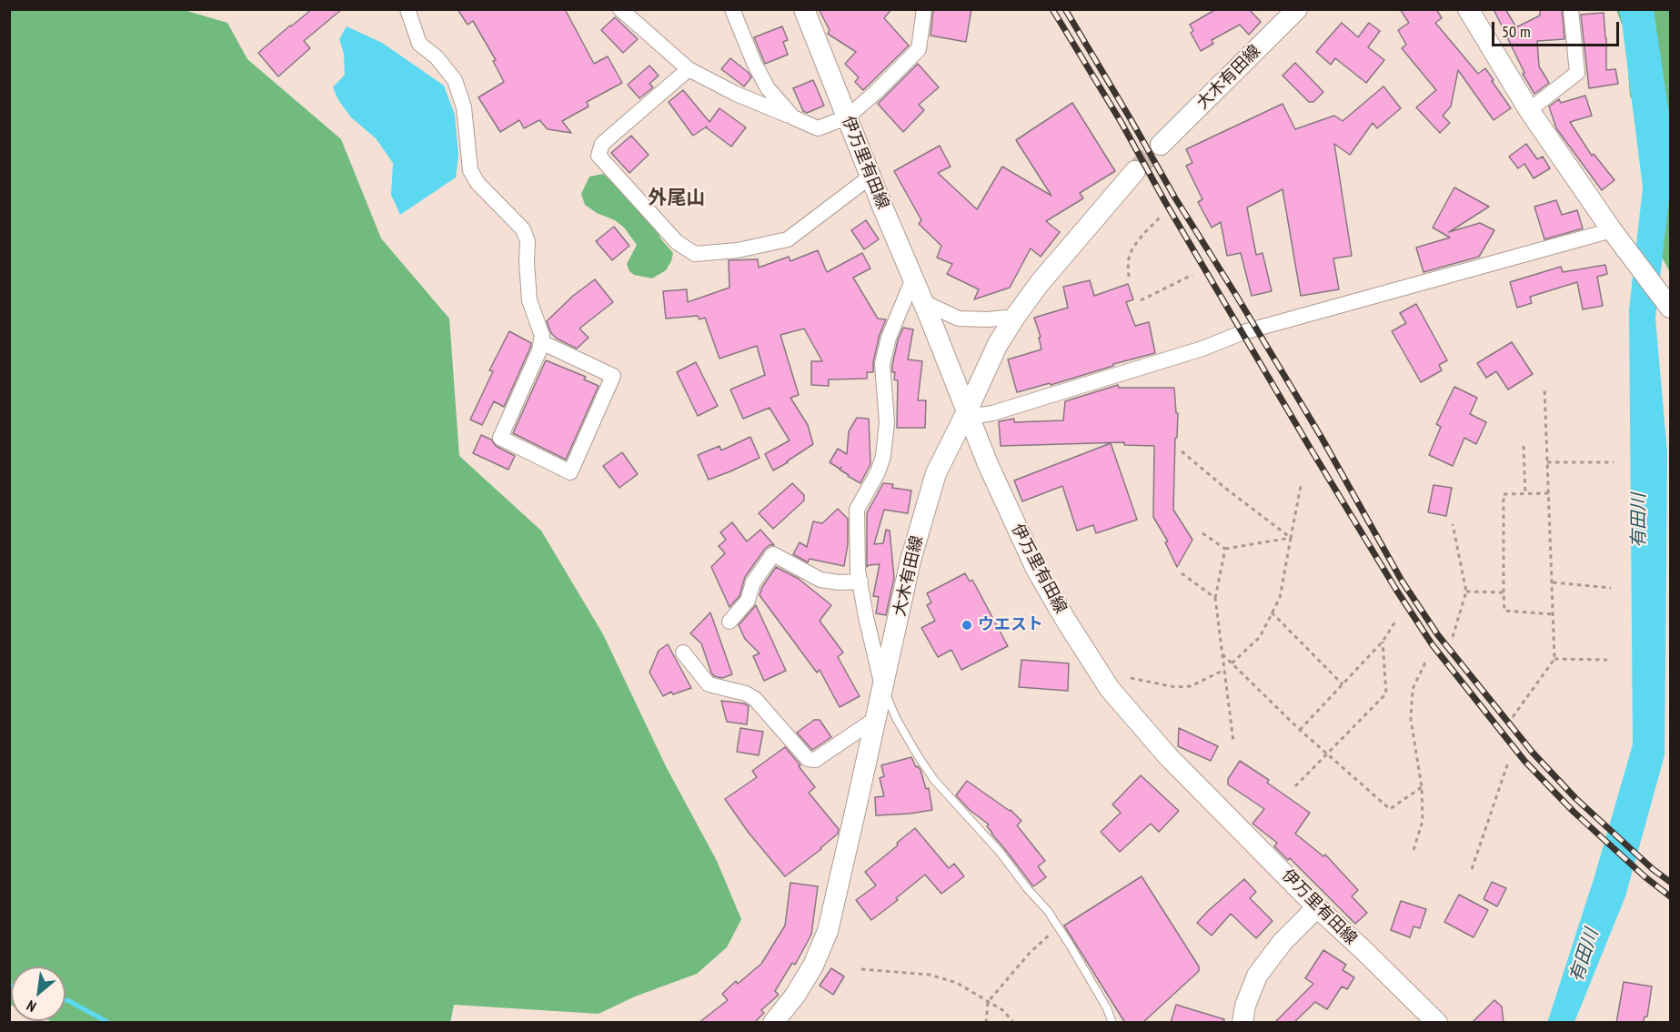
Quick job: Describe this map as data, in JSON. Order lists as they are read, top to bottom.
{
  "streets": {
    "main road": ["大木有田線", "伊万里有田線"]
  },
  "crossings": [
    ["大木有田線", "伊万里有田線"]
  ],
  "districts": ["外尾山"],
  "water": ["有田川"],
  "places": ["ウエスト"],
  "scale_bar": "50 m",
  "north": "bottom left"
}
